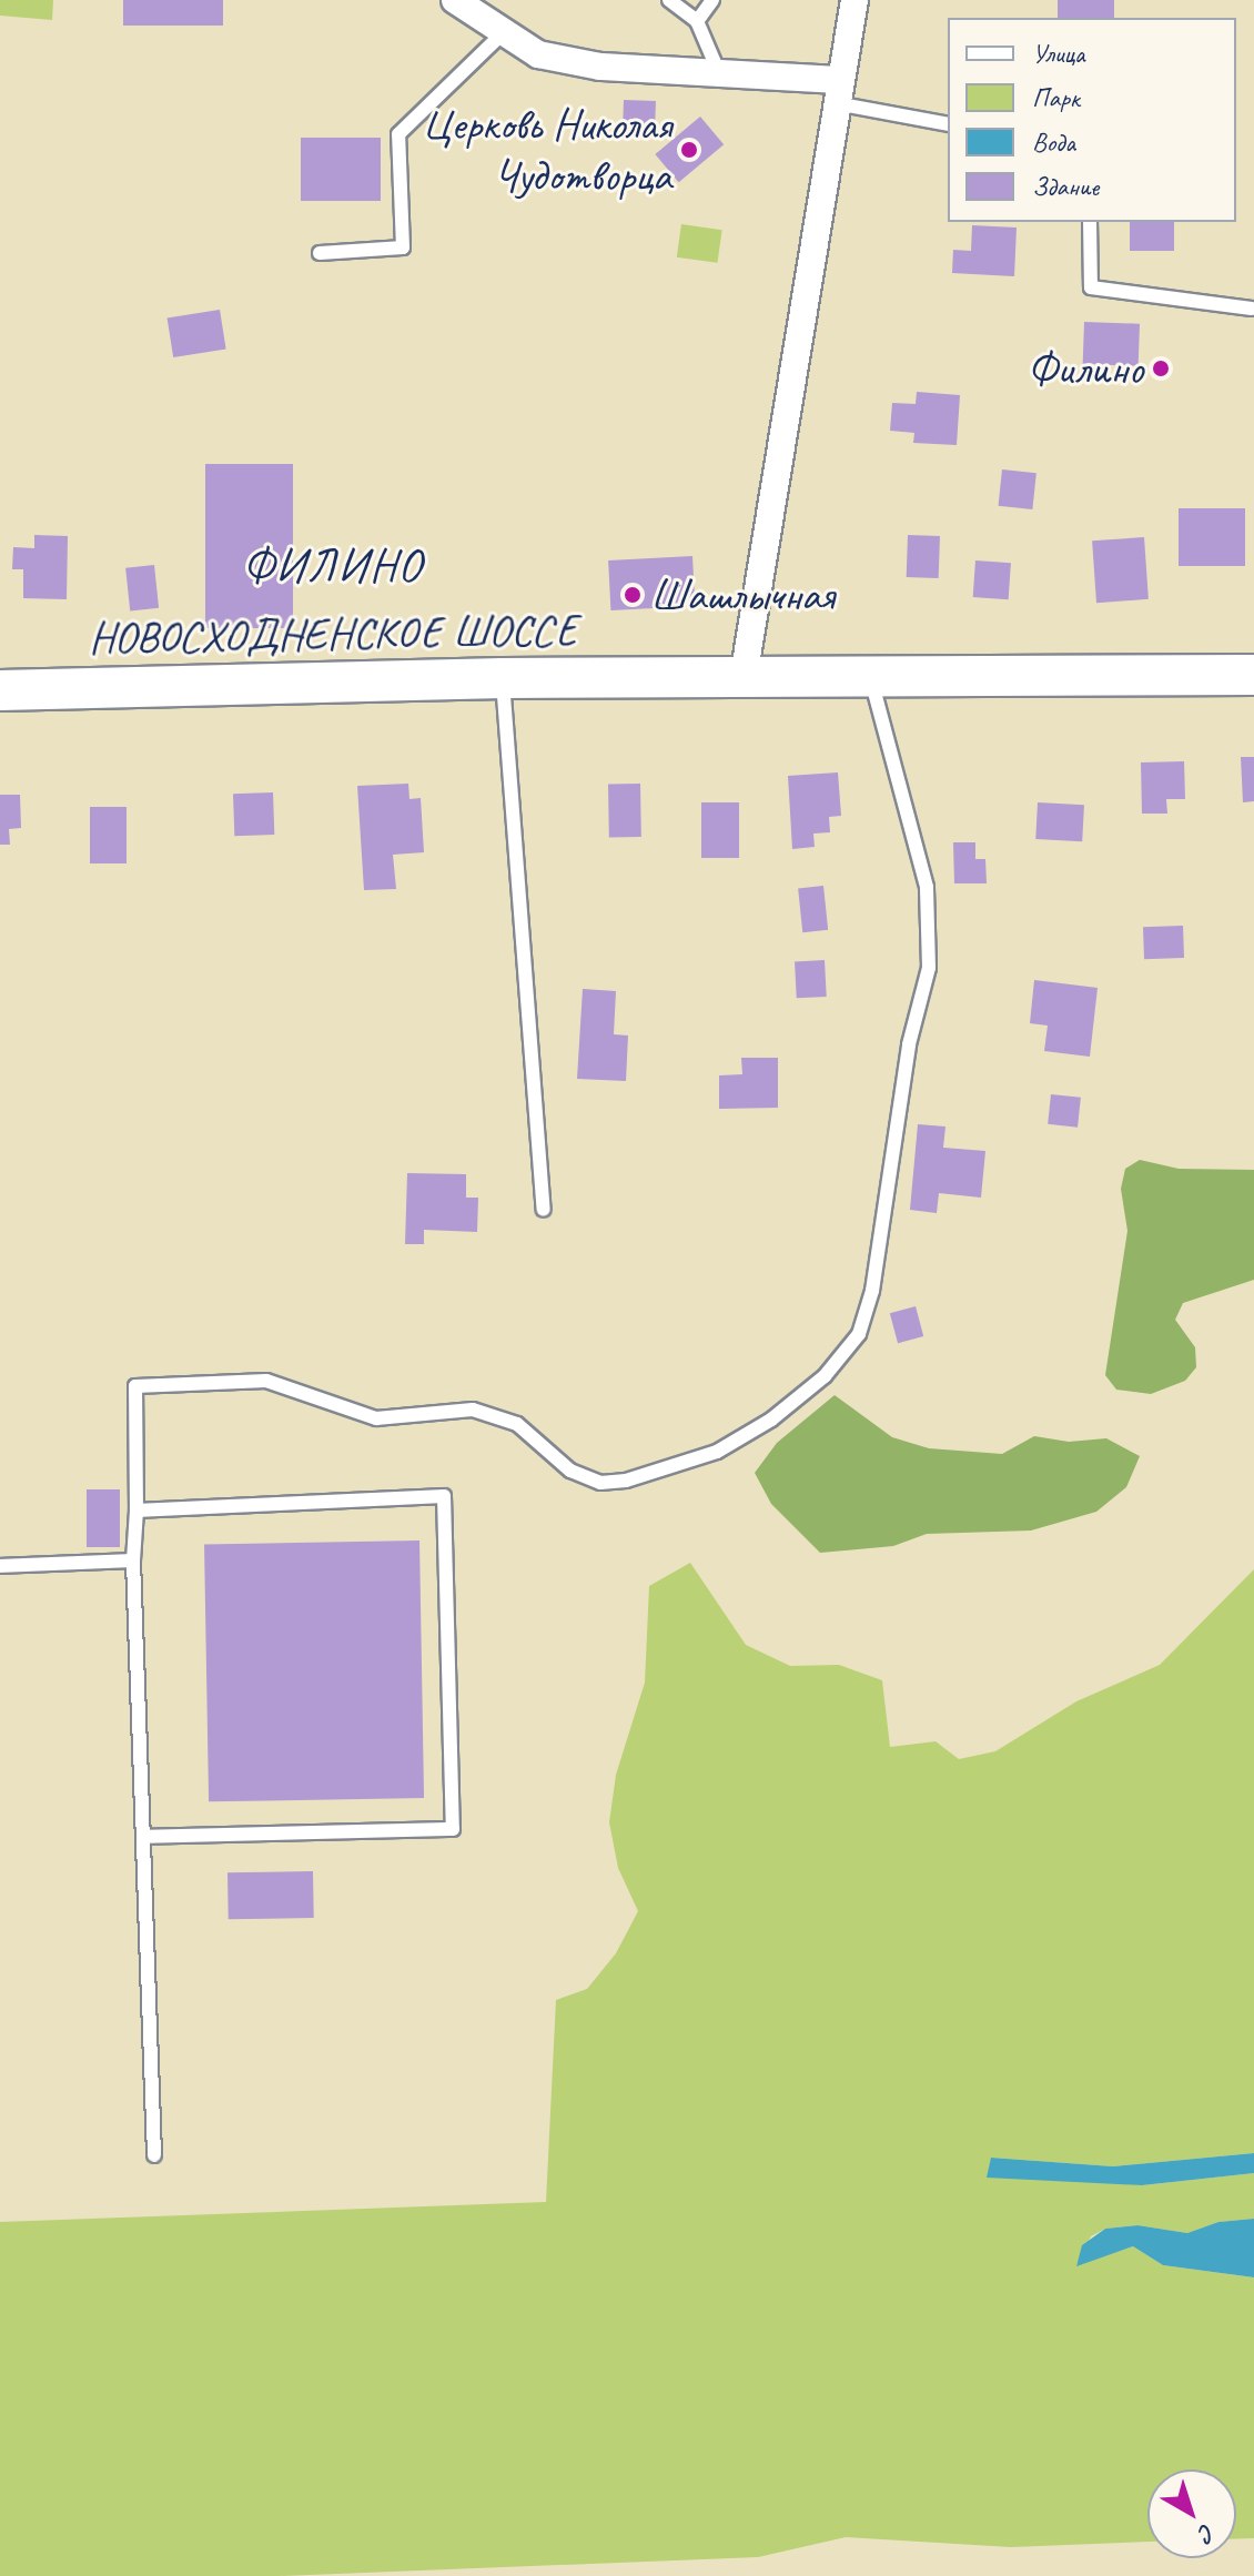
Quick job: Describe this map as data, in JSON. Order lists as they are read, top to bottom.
{
  "streets": {
    "main road": ["НОВОСХОДНЕНСКОЕ ШОССЕ"]
  },
  "districts": ["ФИЛИНО"],
  "places": ["Церковь Николая Чудотворца", "Филино", "Шашлычная"],
  "legend": [
    "Улица",
    "Парк",
    "Вода",
    "Здание"
  ],
  "north": "bottom right"
}
